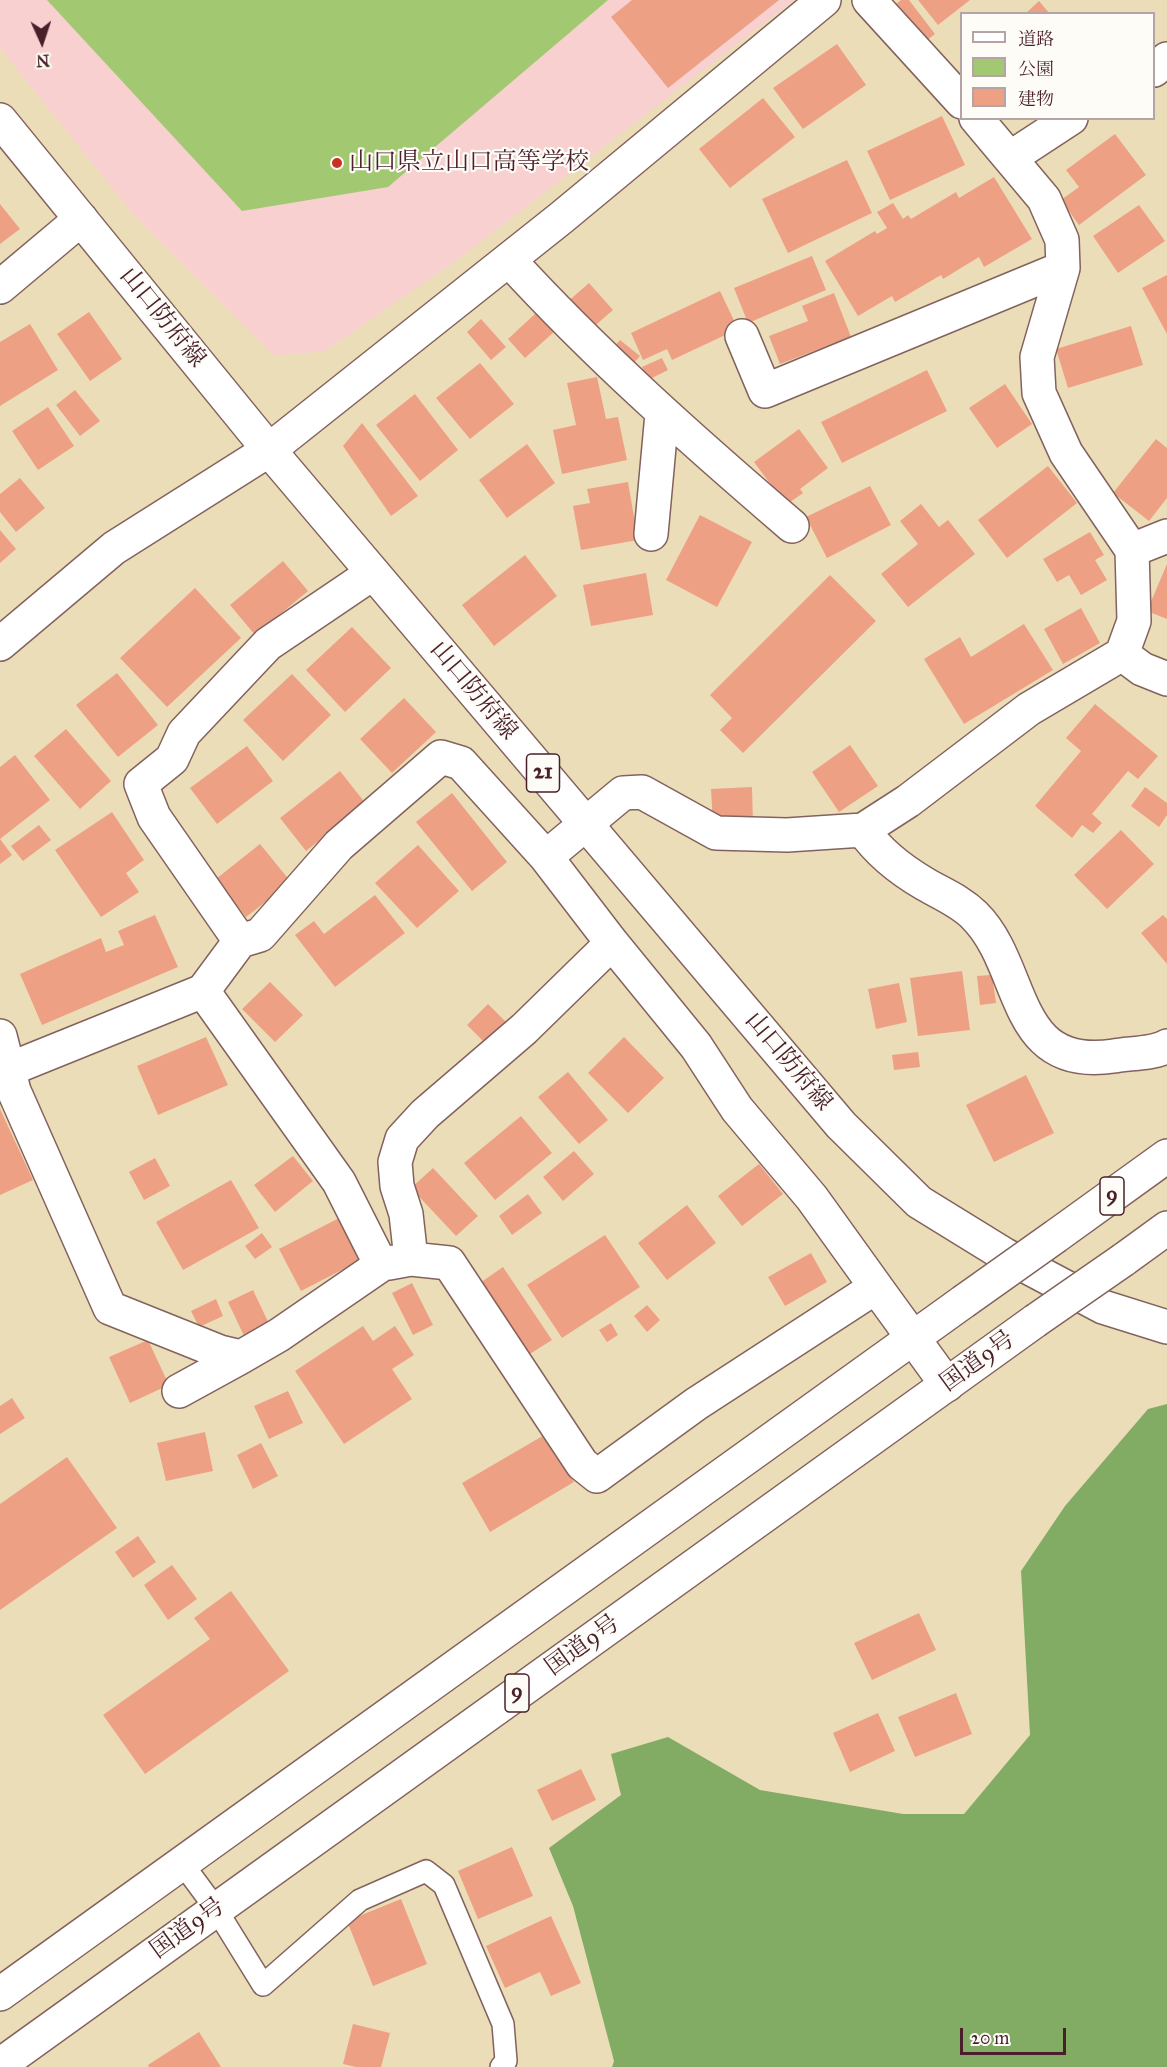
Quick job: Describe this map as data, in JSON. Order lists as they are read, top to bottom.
{
  "streets": {
    "main road": [
      "山口防府線",
      "21",
      "9",
      "国道9号"
    ]
  },
  "places": ["山口県立山口高等学校"],
  "legend": ["道路", "公園", "建物"],
  "scale_bar": "20 m",
  "north": "bottom"
}
